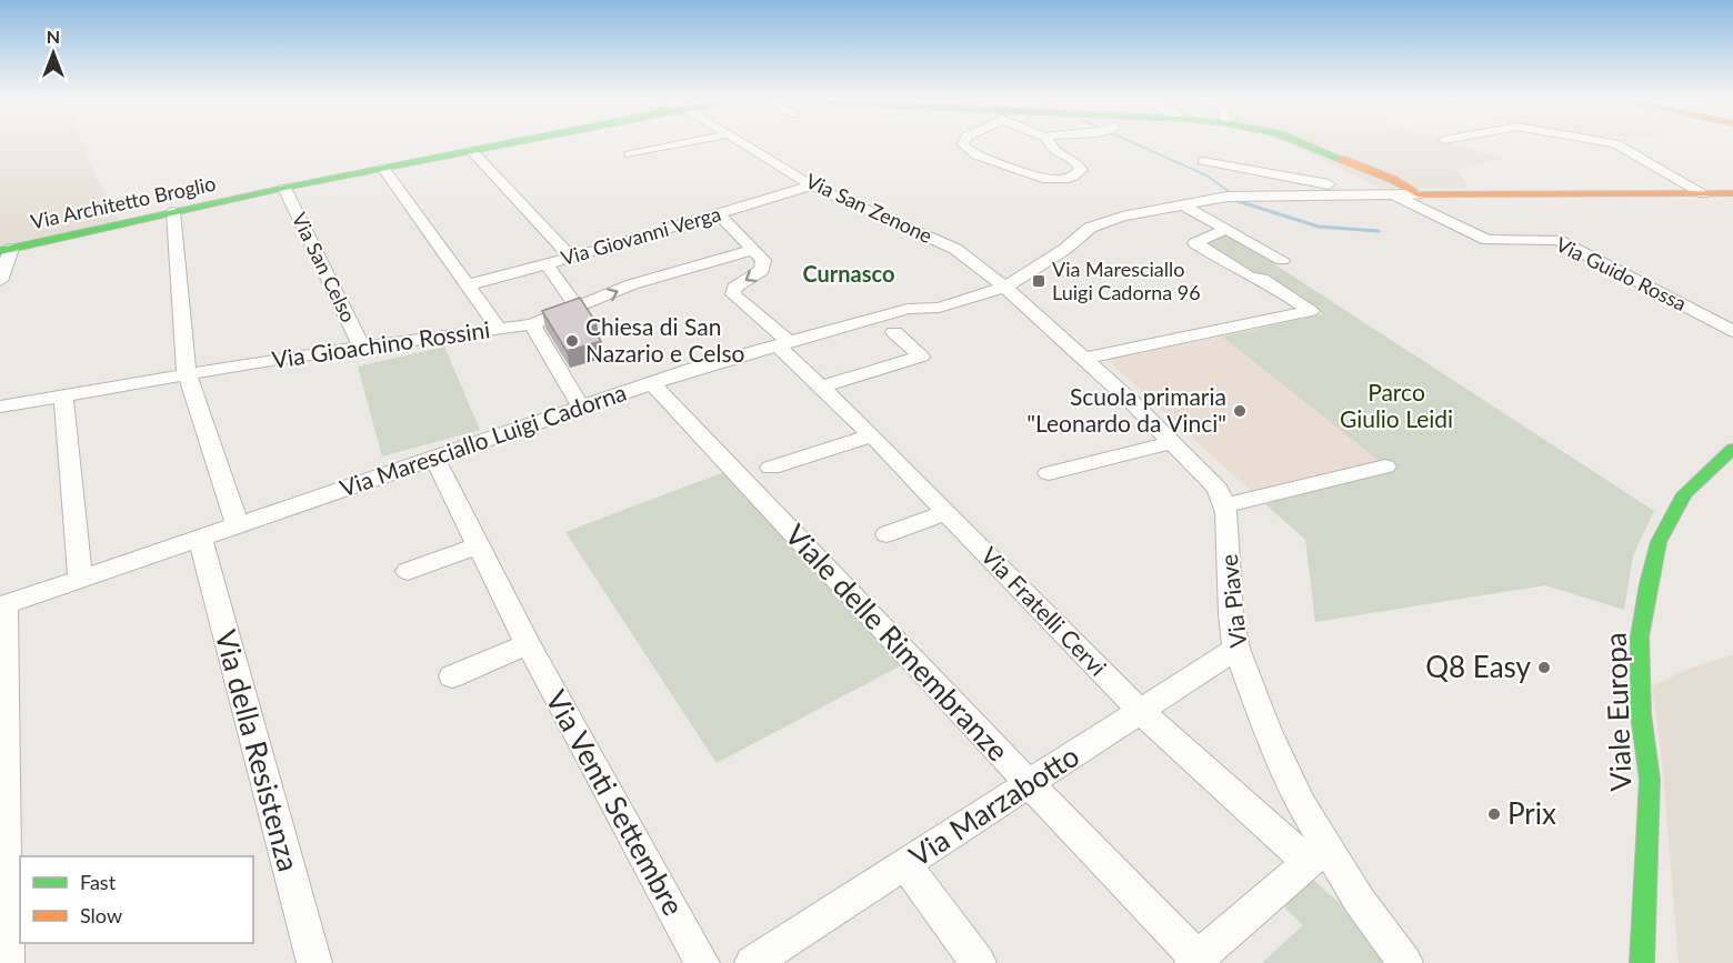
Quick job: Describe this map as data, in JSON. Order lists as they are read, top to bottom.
{
  "streets": {
    "main road": ["Via Architetto Broglio", "Viale Europa"],
    "street": [
      "Via San Zenone",
      "Via Giovanni Verga",
      "Via San Celso",
      "Via Guido Rossa",
      "Via Gioachino Rossini",
      "Via Maresciallo Luigi Cadorna",
      "Via Piave",
      "Via Fratelli Cervi",
      "Viale delle Rimembranze",
      "Via della Resistenza",
      "Via Venti Settembre",
      "Via Marzabotto"
    ]
  },
  "crossings": [
    ["Via Architetto Broglio", "Via San Celso"],
    ["Via Architetto Broglio", "Via Maresciallo Luigi Cadorna"],
    ["Via San Zenone", "Via Giovanni Verga"],
    ["Via San Zenone", "Via Maresciallo Luigi Cadorna"],
    ["Via San Zenone", "Via Piave"],
    ["Via San Celso", "Via Gioachino Rossini"],
    ["Via Guido Rossa", "Via Maresciallo Luigi Cadorna"],
    ["Via Gioachino Rossini", "Via Fratelli Cervi"],
    ["Via Maresciallo Luigi Cadorna", "Via Piave"],
    ["Via Maresciallo Luigi Cadorna", "Via Fratelli Cervi"],
    ["Via Maresciallo Luigi Cadorna", "Viale delle Rimembranze"],
    ["Via Maresciallo Luigi Cadorna", "Via della Resistenza"],
    ["Via Maresciallo Luigi Cadorna", "Via Venti Settembre"],
    ["Via Piave", "Via Fratelli Cervi"],
    ["Via Piave", "Via Marzabotto"],
    ["Via Fratelli Cervi", "Via Marzabotto"],
    ["Viale delle Rimembranze", "Via Marzabotto"]
  ],
  "districts": ["Curnasco"],
  "parks": ["Parco Giulio Leidi"],
  "places": {
    "transit": ["Via Maresciallo Luigi Cadorna 96"],
    "other": [
      "Chiesa di San Nazario e Celso",
      "Scuola primaria \"Leonardo da Vinci\"",
      "Q8 Easy",
      "Prix"
    ]
  },
  "legend": ["Fast", "Slow"],
  "north": "top"
}
